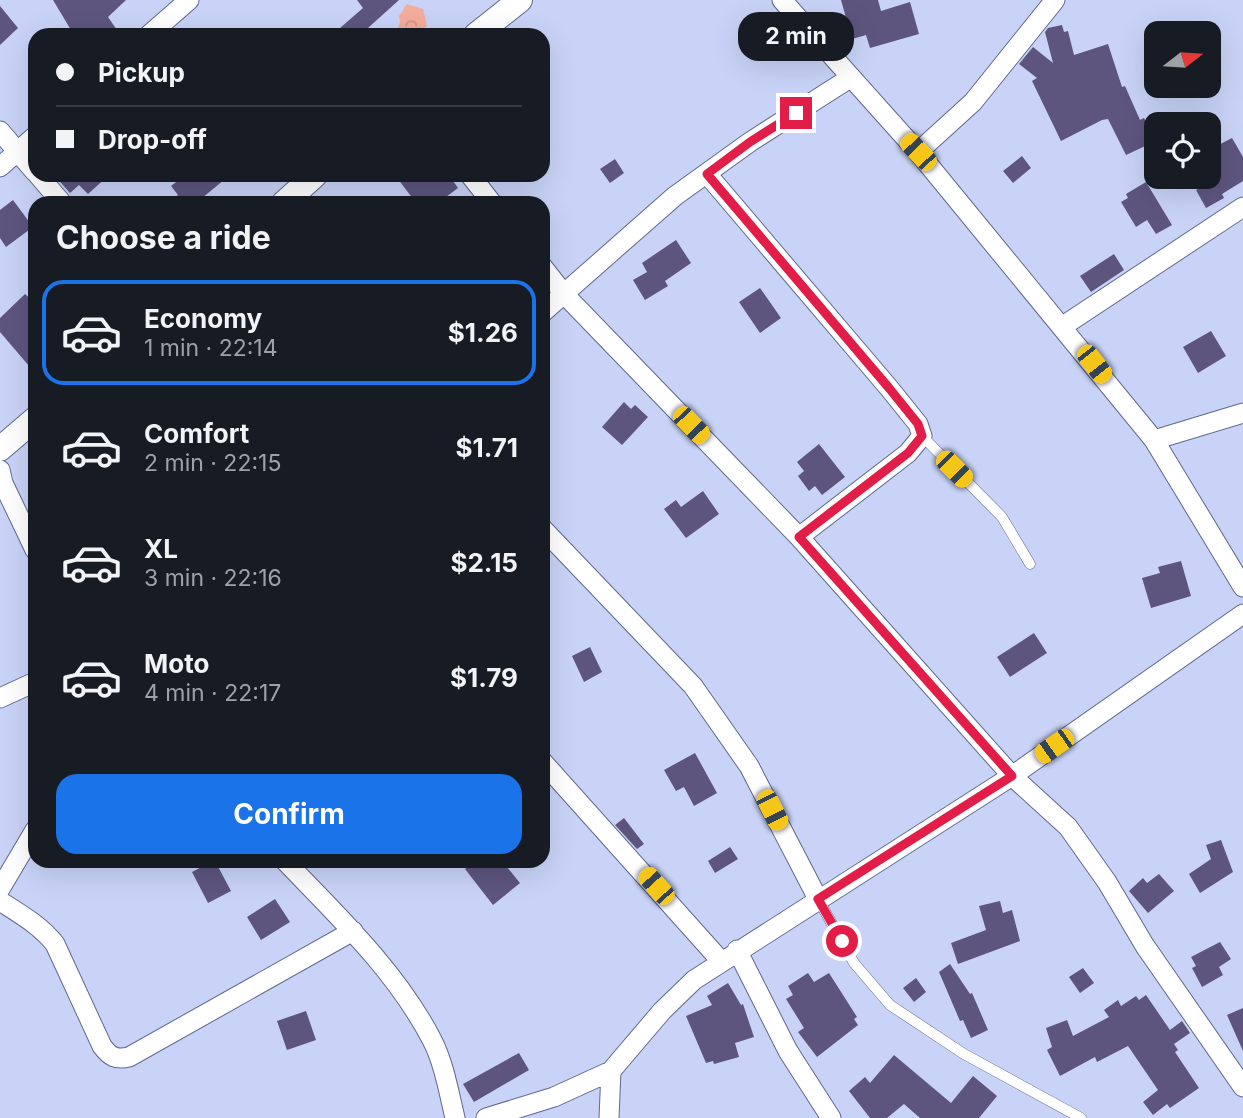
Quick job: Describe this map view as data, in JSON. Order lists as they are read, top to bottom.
{
  "north": "right",
  "page": {
    "bubble": "2 min",
    "banner": ["Pickup", "Drop-off"],
    "heading": "Choose a ride",
    "list": [
      {
        "name": "Economy",
        "note": "1 min · 22:14",
        "value": "$1.26"
      },
      {
        "name": "Comfort",
        "note": "2 min · 22:15",
        "value": "$1.71"
      },
      {
        "name": "XL",
        "note": "3 min · 22:16",
        "value": "$2.15"
      },
      {
        "name": "Moto",
        "note": "4 min · 22:17",
        "value": "$1.79"
      }
    ],
    "buttons": "Confirm"
  }
}
